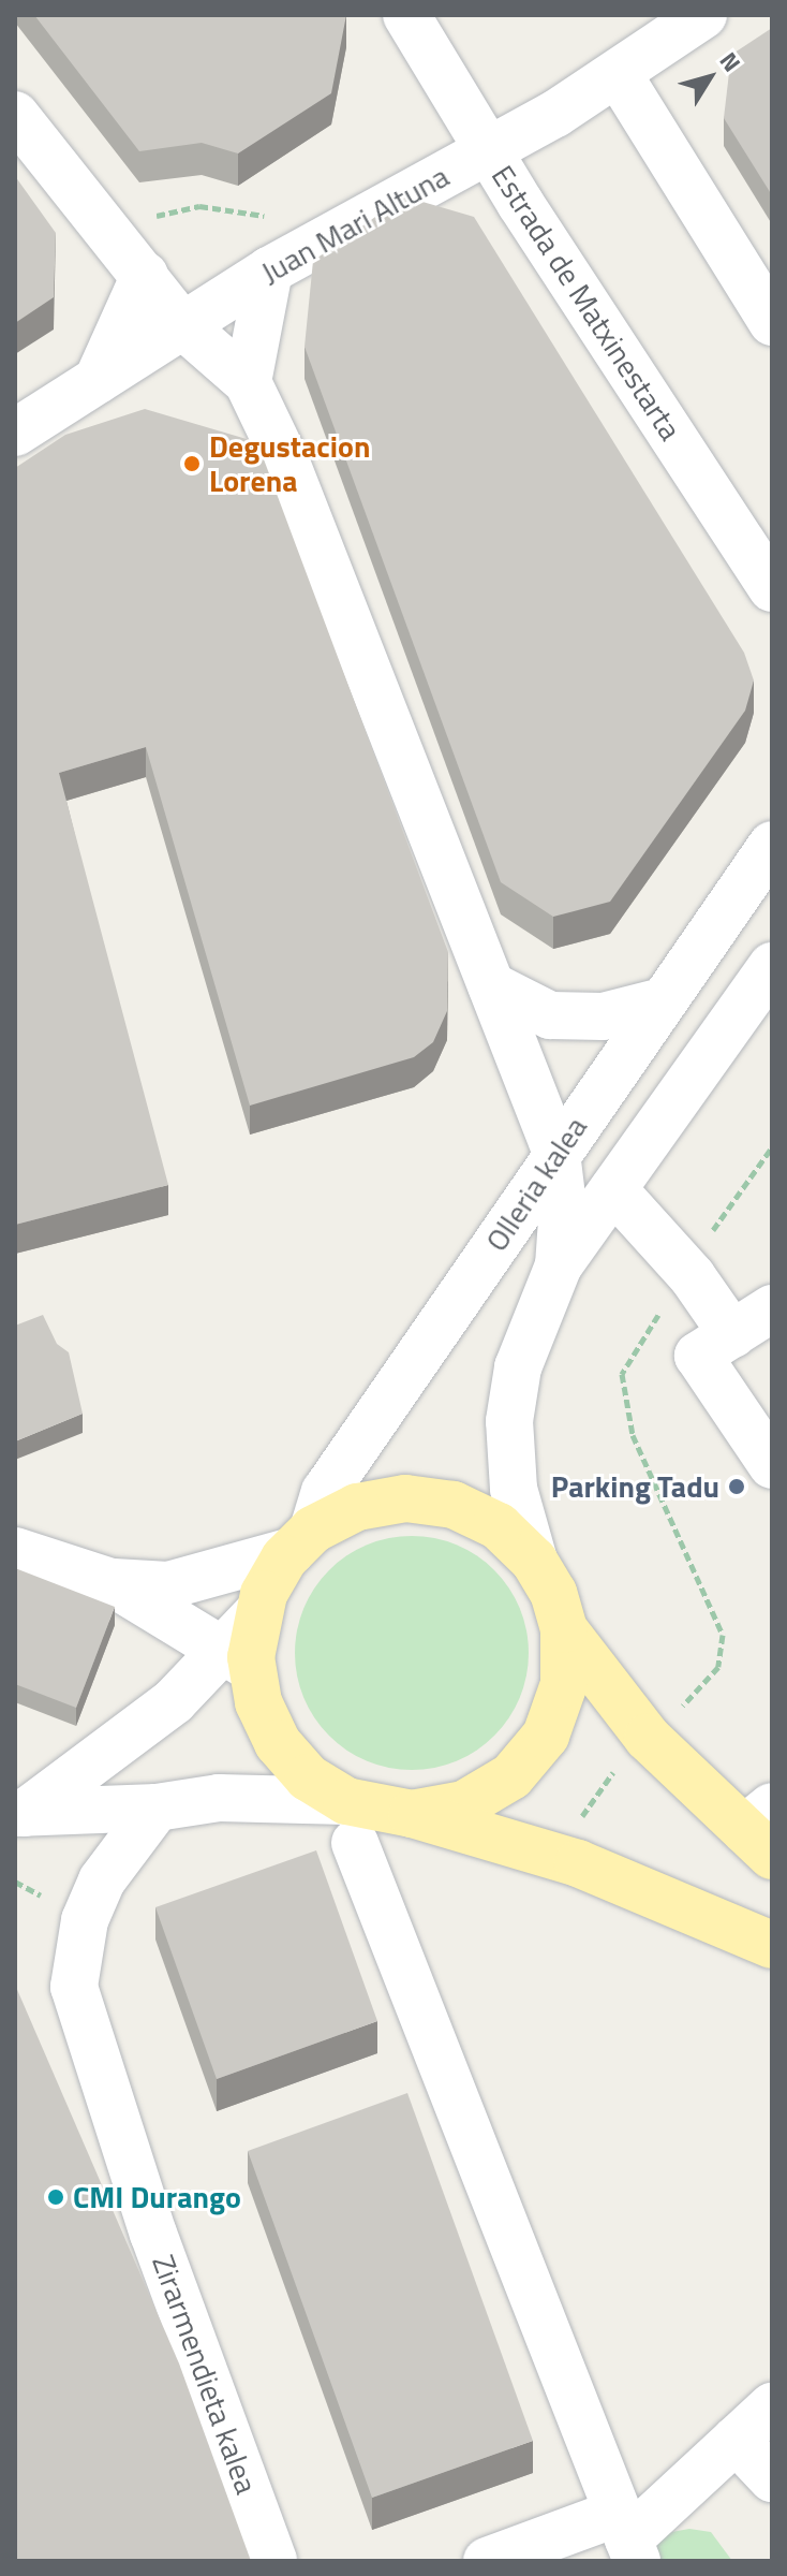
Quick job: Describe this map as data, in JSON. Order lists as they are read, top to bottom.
{
  "streets": {
    "street": [
      "Juan Mari Altuna",
      "Estrada de Matxinestarta",
      "Olleria kalea",
      "Zirarmendieta kalea"
    ]
  },
  "crossings": [
    ["Juan Mari Altuna", "Estrada de Matxinestarta"]
  ],
  "places": ["Degustacion Lorena", "Parking Tadu", "CMI Durango"],
  "north": "top right"
}
